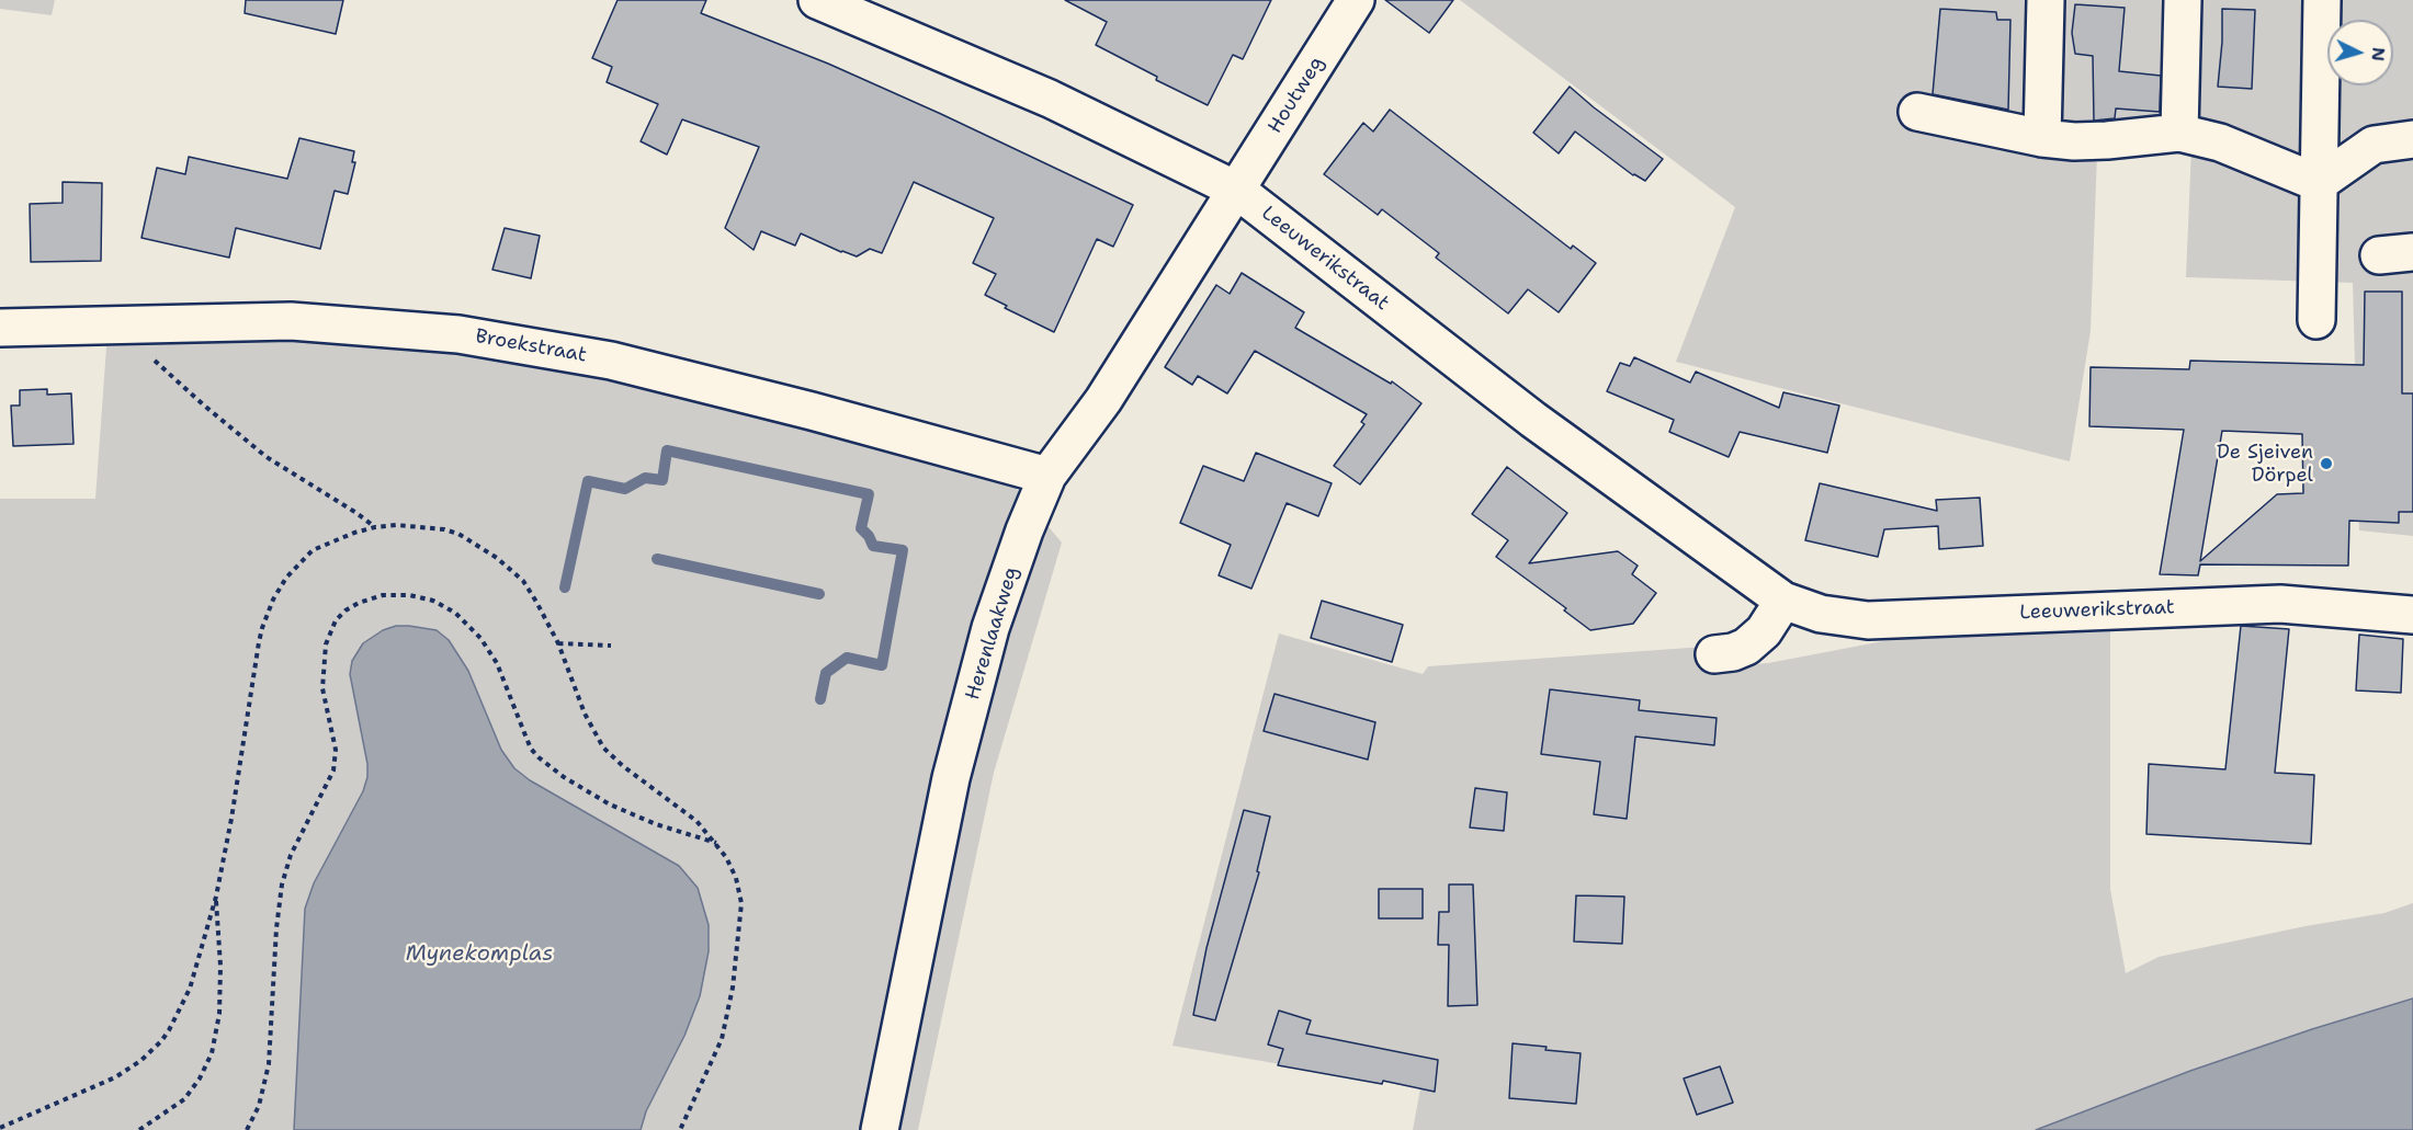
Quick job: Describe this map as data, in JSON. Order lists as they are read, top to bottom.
{
  "streets": {
    "street": [
      "Houtweg",
      "Leeuwerikstraat",
      "Broekstraat",
      "Herenlaakweg"
    ]
  },
  "crossings": [
    ["Houtweg", "Leeuwerikstraat"],
    ["Houtweg", "Herenlaakweg"],
    ["Leeuwerikstraat", "Herenlaakweg"],
    ["Broekstraat", "Herenlaakweg"]
  ],
  "water": ["Mynekomplas"],
  "places": ["De Sjeiven Dörpel"],
  "north": "right"
}
